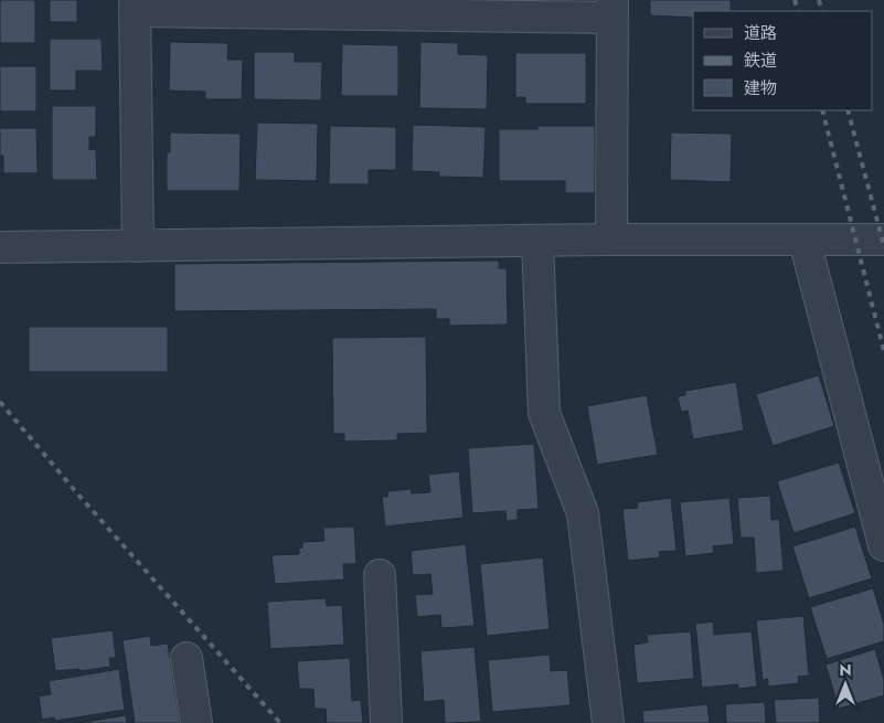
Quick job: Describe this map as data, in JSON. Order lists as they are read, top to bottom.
{
  "legend": ["道路", "鉄道", "建物"],
  "north": "top"
}
